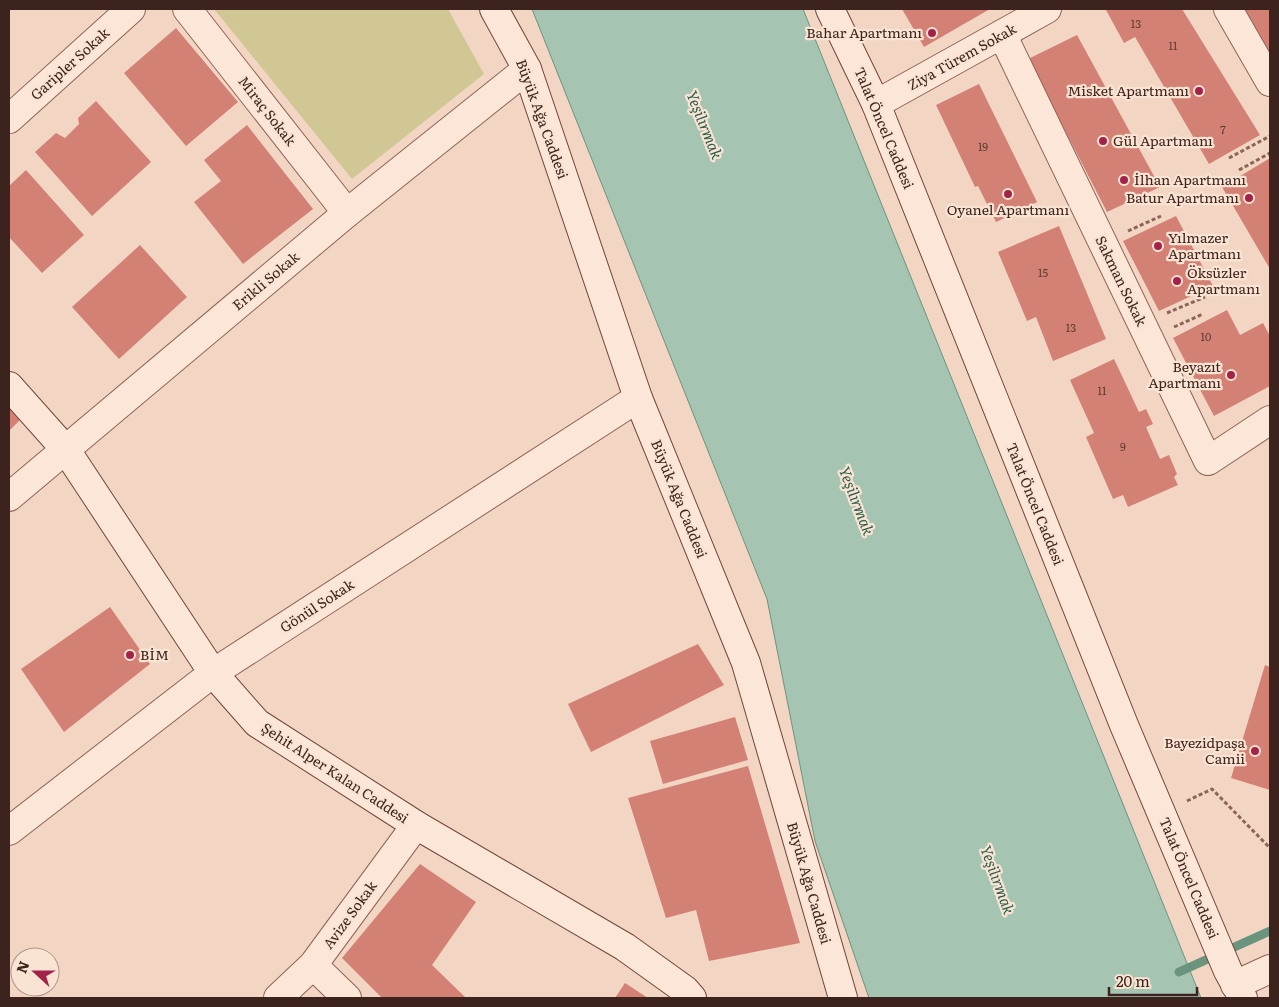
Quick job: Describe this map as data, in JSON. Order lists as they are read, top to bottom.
{
  "streets": {
    "street": [
      "Ziya Türem Sokak",
      "Garipler Sokak",
      "Miraç Sokak",
      "Büyük Ağa Caddesi",
      "Talat Öncel Caddesi",
      "Erikli Sokak",
      "Sakman Sokak",
      "Gönül Sokak",
      "Şehit Alper Kalan Caddesi",
      "Avize Sokak"
    ]
  },
  "crossings": [
    ["Ziya Türem Sokak", "Talat Öncel Caddesi"],
    ["Ziya Türem Sokak", "Sakman Sokak"],
    ["Miraç Sokak", "Erikli Sokak"],
    ["Büyük Ağa Caddesi", "Erikli Sokak"],
    ["Büyük Ağa Caddesi", "Gönül Sokak"],
    ["Erikli Sokak", "Şehit Alper Kalan Caddesi"],
    ["Gönül Sokak", "Şehit Alper Kalan Caddesi"],
    ["Şehit Alper Kalan Caddesi", "Avize Sokak"]
  ],
  "water": ["Yeşilırmak"],
  "places": [
    "Bahar Apartmanı",
    "Misket Apartmanı",
    "Gül Apartmanı",
    "İlhan Apartmanı",
    "Oyanel Apartmanı",
    "Batur Apartmanı",
    "Yılmazer Apartmanı",
    "Öksüzler Apartmanı",
    "Beyazıt Apartmanı",
    "BİM",
    "Bayezidpaşa Camii"
  ],
  "house_numbers": [
    "13",
    "11",
    "7",
    "19",
    "15",
    "13",
    "10",
    "11",
    "9"
  ],
  "scale_bar": "20 m",
  "north": "left"
}
